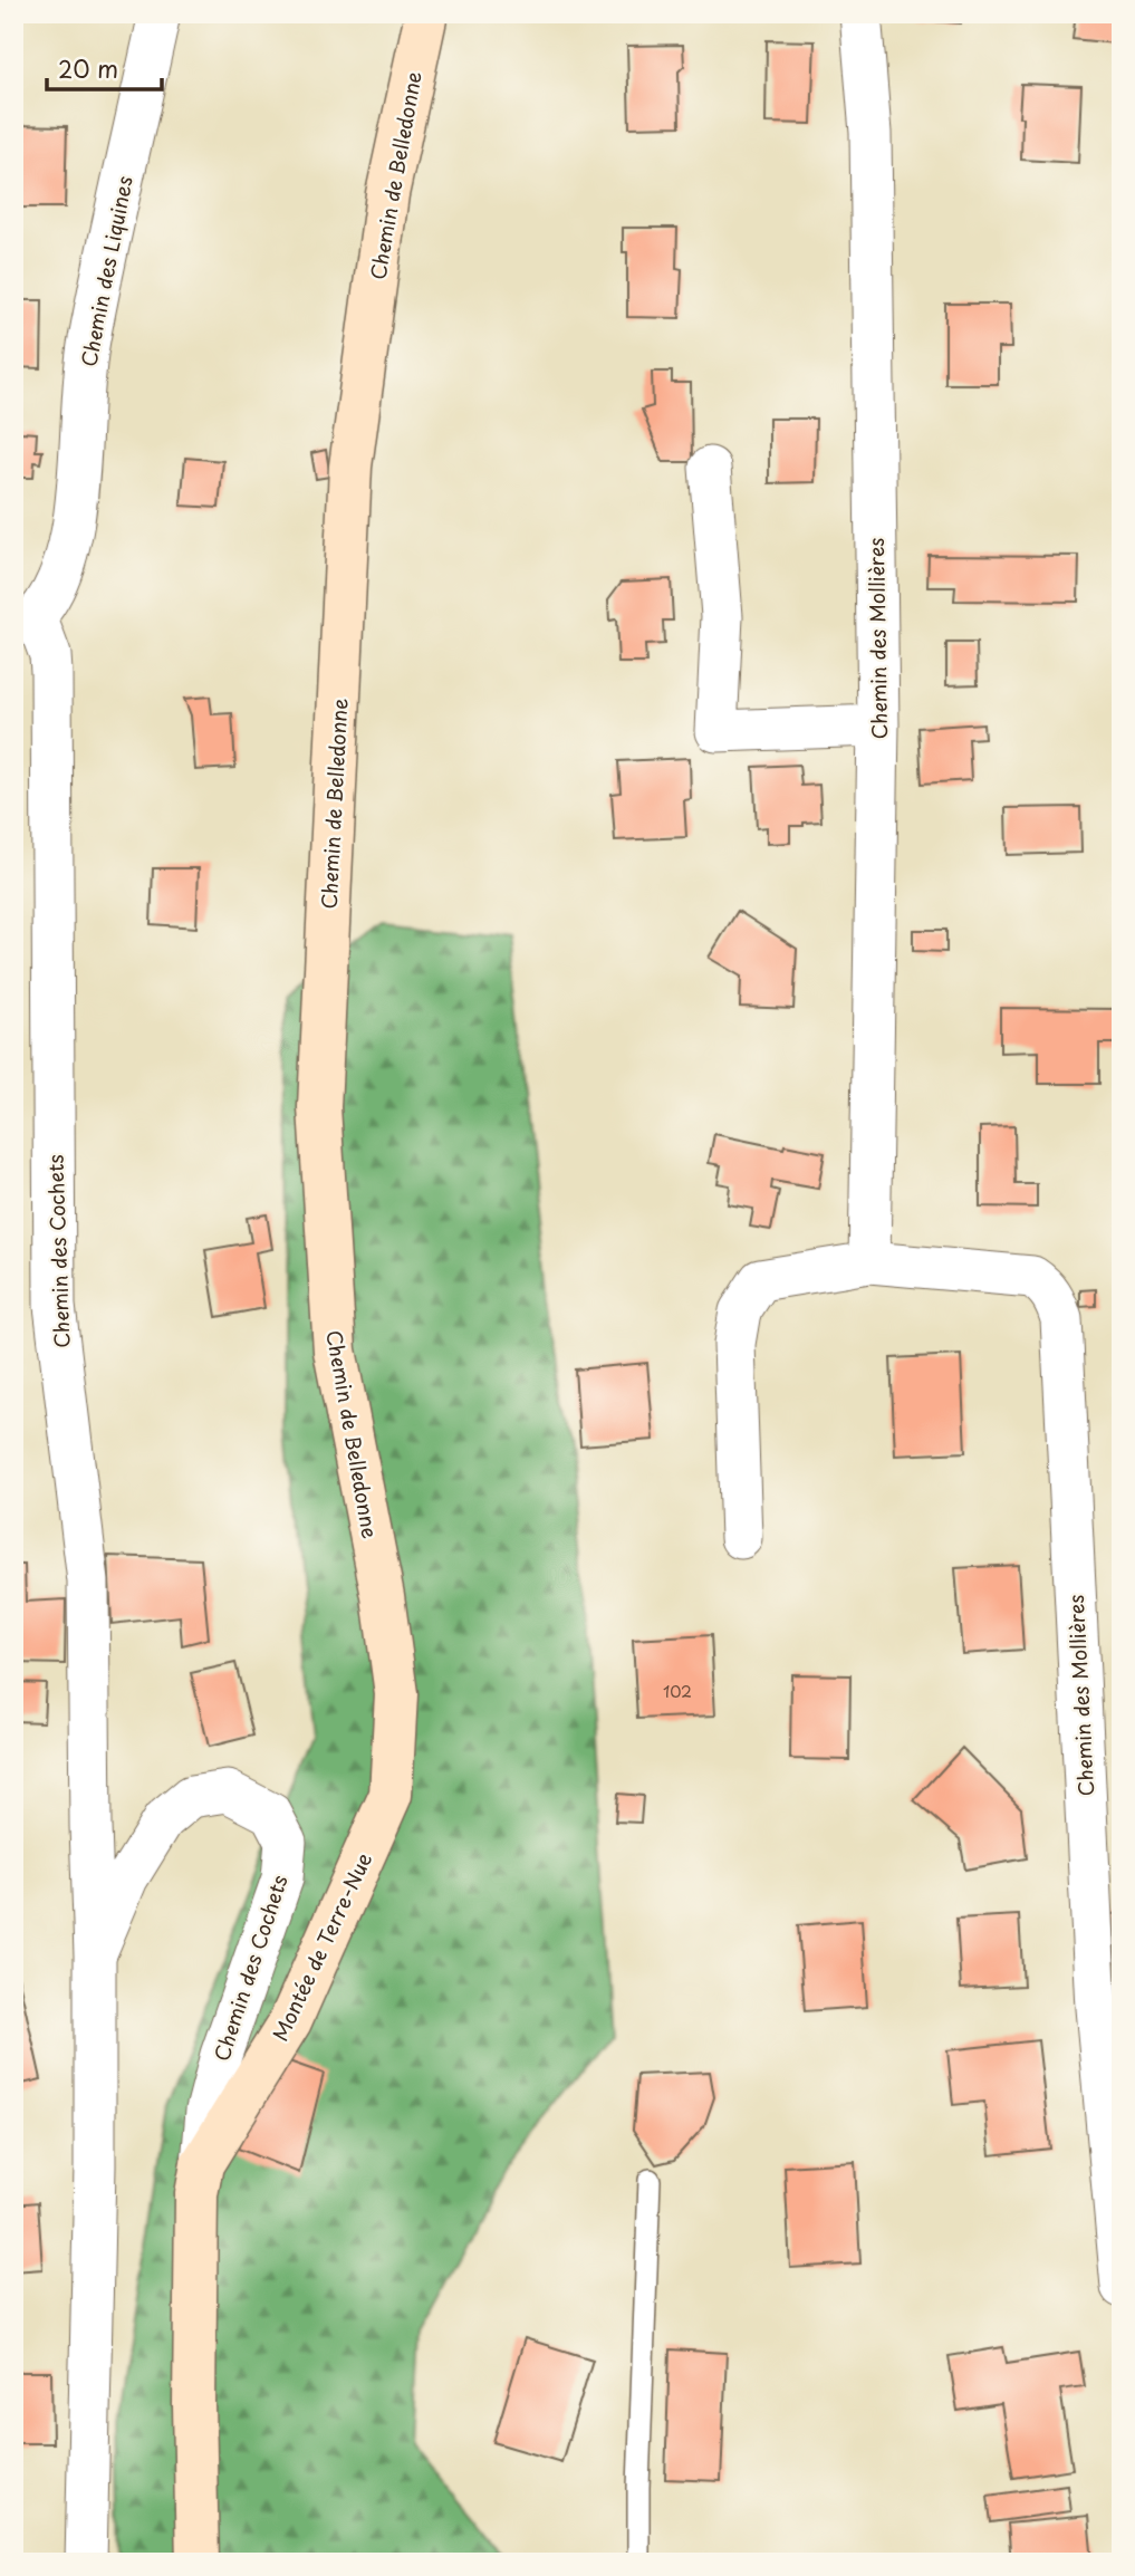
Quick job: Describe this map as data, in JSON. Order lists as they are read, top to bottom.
{
  "streets": {
    "main road": ["Chemin de Belledonne", "Montée de Terre-Nue"],
    "street": ["Chemin des Liquines", "Chemin des Mollières", "Chemin des Cochets"]
  },
  "crossings": [
    ["Chemin de Belledonne", "Montée de Terre-Nue"],
    ["Chemin des Liquines", "Chemin des Cochets"],
    ["Chemin des Cochets", "Montée de Terre-Nue"]
  ],
  "house_numbers": ["102"],
  "scale_bar": "20 m"
}
